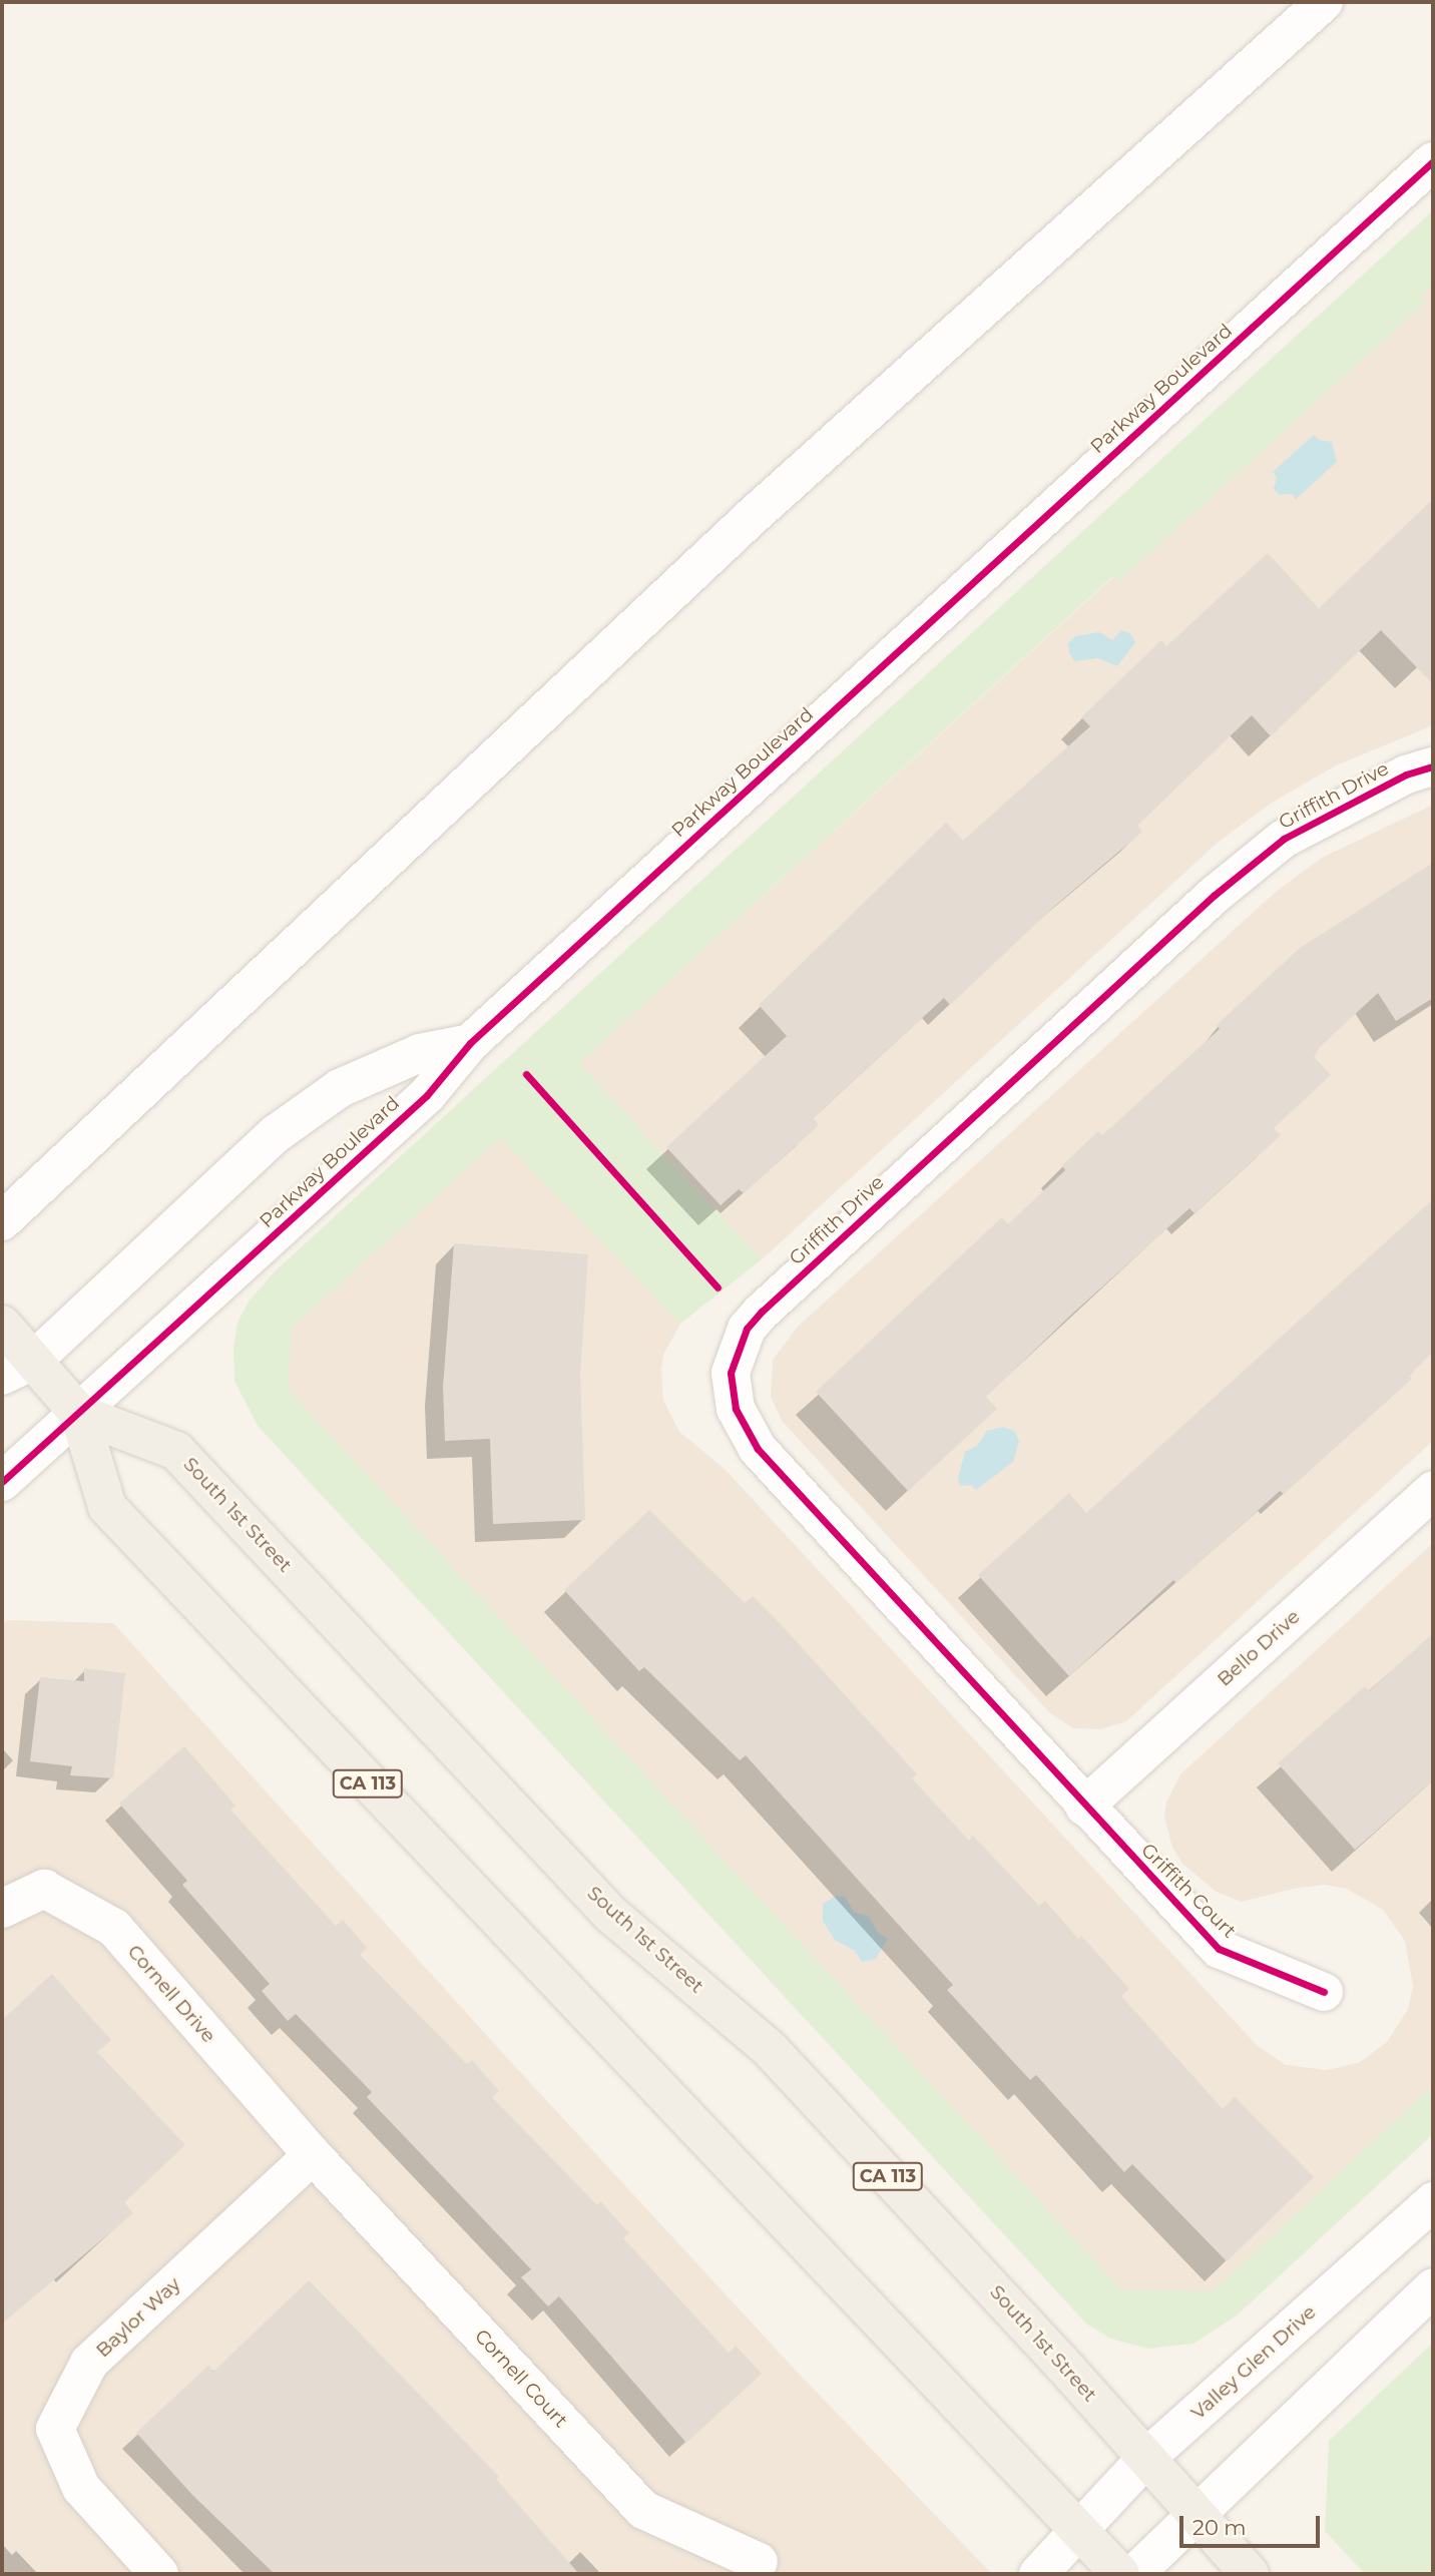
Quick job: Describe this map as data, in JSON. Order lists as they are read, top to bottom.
{
  "streets": {
    "main road": ["South 1st Street", "CA 113"],
    "street": [
      "Parkway Boulevard",
      "Griffith Drive",
      "Bello Drive",
      "Griffith Court",
      "Cornell Drive",
      "Baylor Way",
      "Valley Glen Drive",
      "Cornell Court"
    ]
  },
  "crossings": [
    ["Parkway Boulevard", "South 1st Street"],
    ["Parkway Boulevard", "CA 113"],
    ["Griffith Drive", "Bello Drive"],
    ["Griffith Drive", "Griffith Court"],
    ["South 1st Street", "CA 113"],
    ["South 1st Street", "Valley Glen Drive"],
    ["Bello Drive", "Griffith Court"],
    ["CA 113", "Valley Glen Drive"],
    ["Cornell Drive", "Baylor Way"],
    ["Cornell Drive", "Cornell Court"],
    ["Baylor Way", "Cornell Court"]
  ],
  "scale_bar": "20 m"
}
